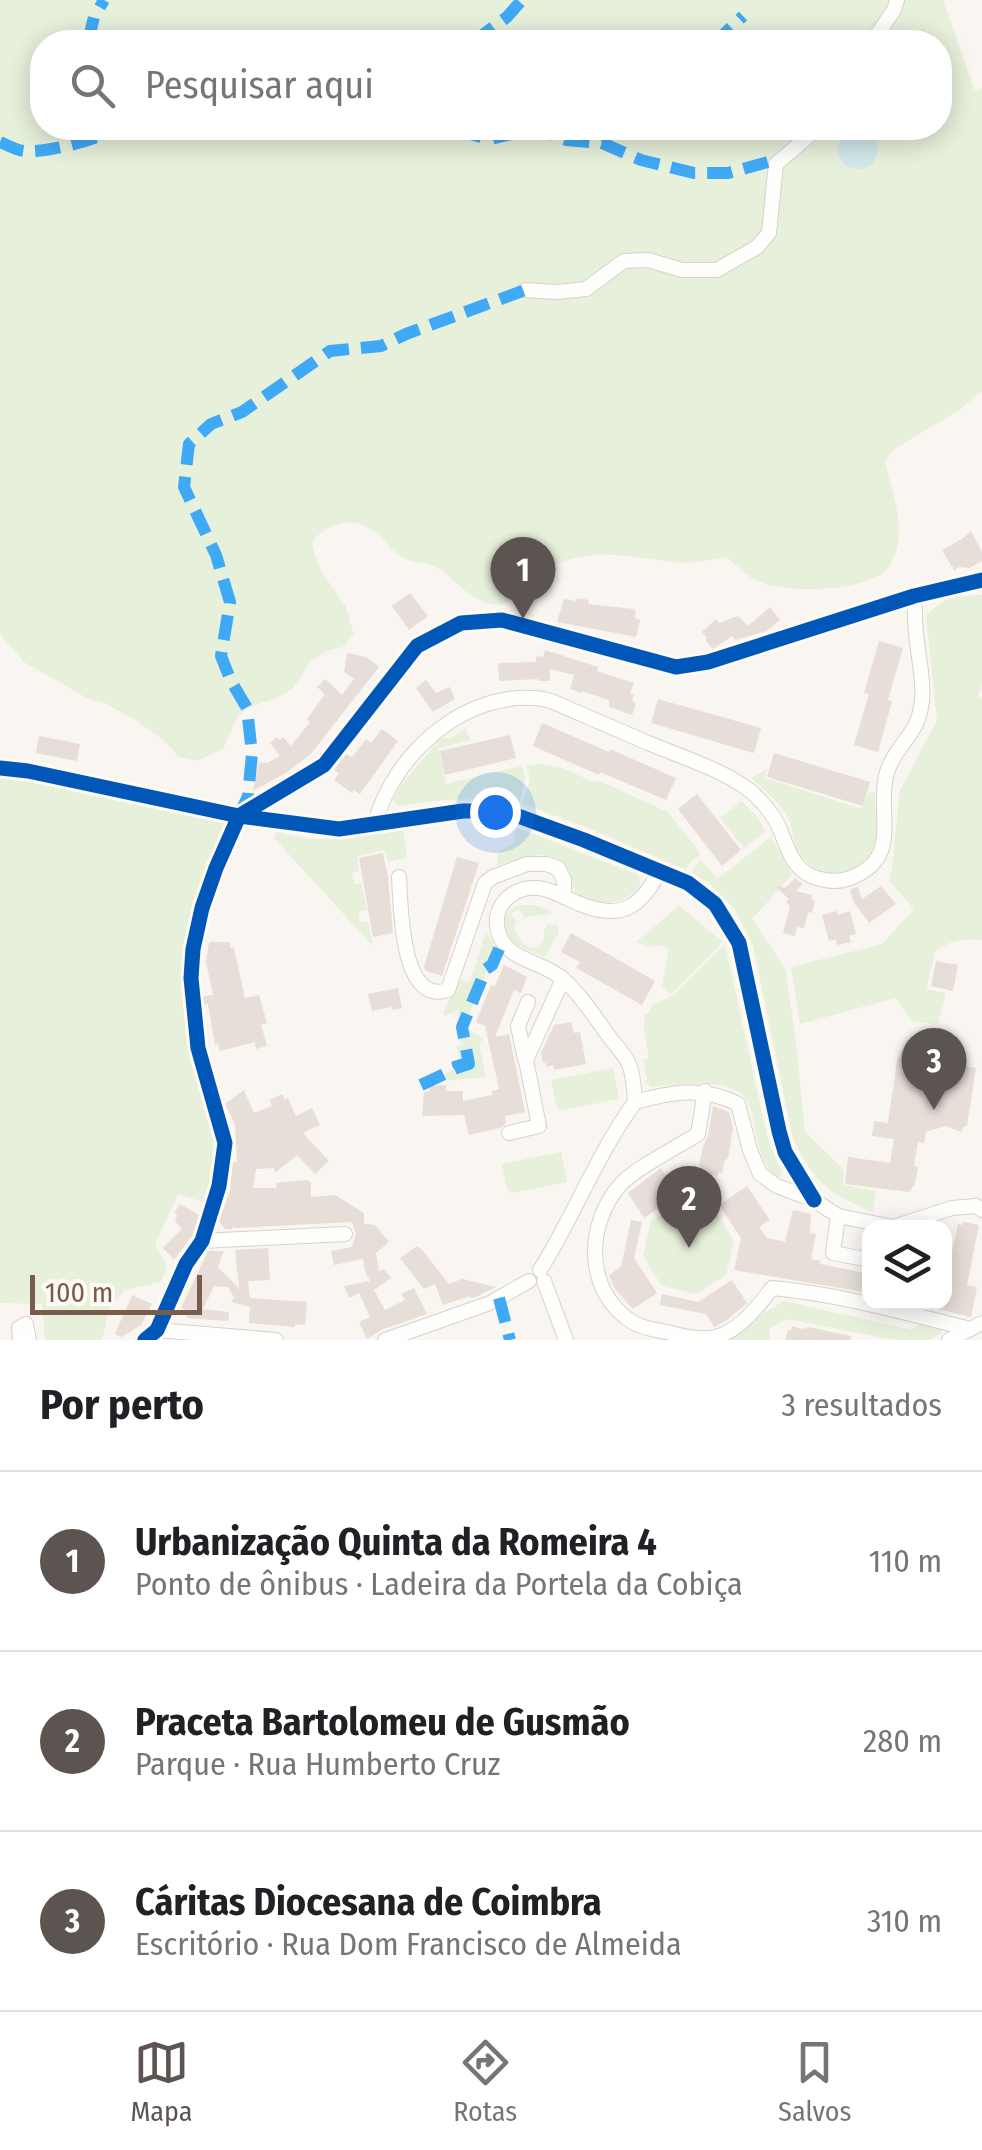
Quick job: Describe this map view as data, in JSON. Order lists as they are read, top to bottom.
{
  "scale_bar": "100 m",
  "page": {
    "search": "Pesquisar aqui",
    "pins": ["1", "3", "2"],
    "scale": "100 m",
    "heading": ["Por perto", "3 resultados"],
    "list": [
      {
        "mark": "1",
        "name": "Urbanização Quinta da Romeira 4",
        "note": "Ponto de ônibus · Ladeira da Portela da Cobiça",
        "value": "110 m"
      },
      {
        "mark": "2",
        "name": "Praceta Bartolomeu de Gusmão",
        "note": "Parque · Rua Humberto Cruz",
        "value": "280 m"
      },
      {
        "mark": "3",
        "name": "Cáritas Diocesana de Coimbra",
        "note": "Escritório · Rua Dom Francisco de Almeida",
        "value": "310 m"
      }
    ],
    "nav": ["Mapa", "Rotas", "Salvos"]
  }
}
